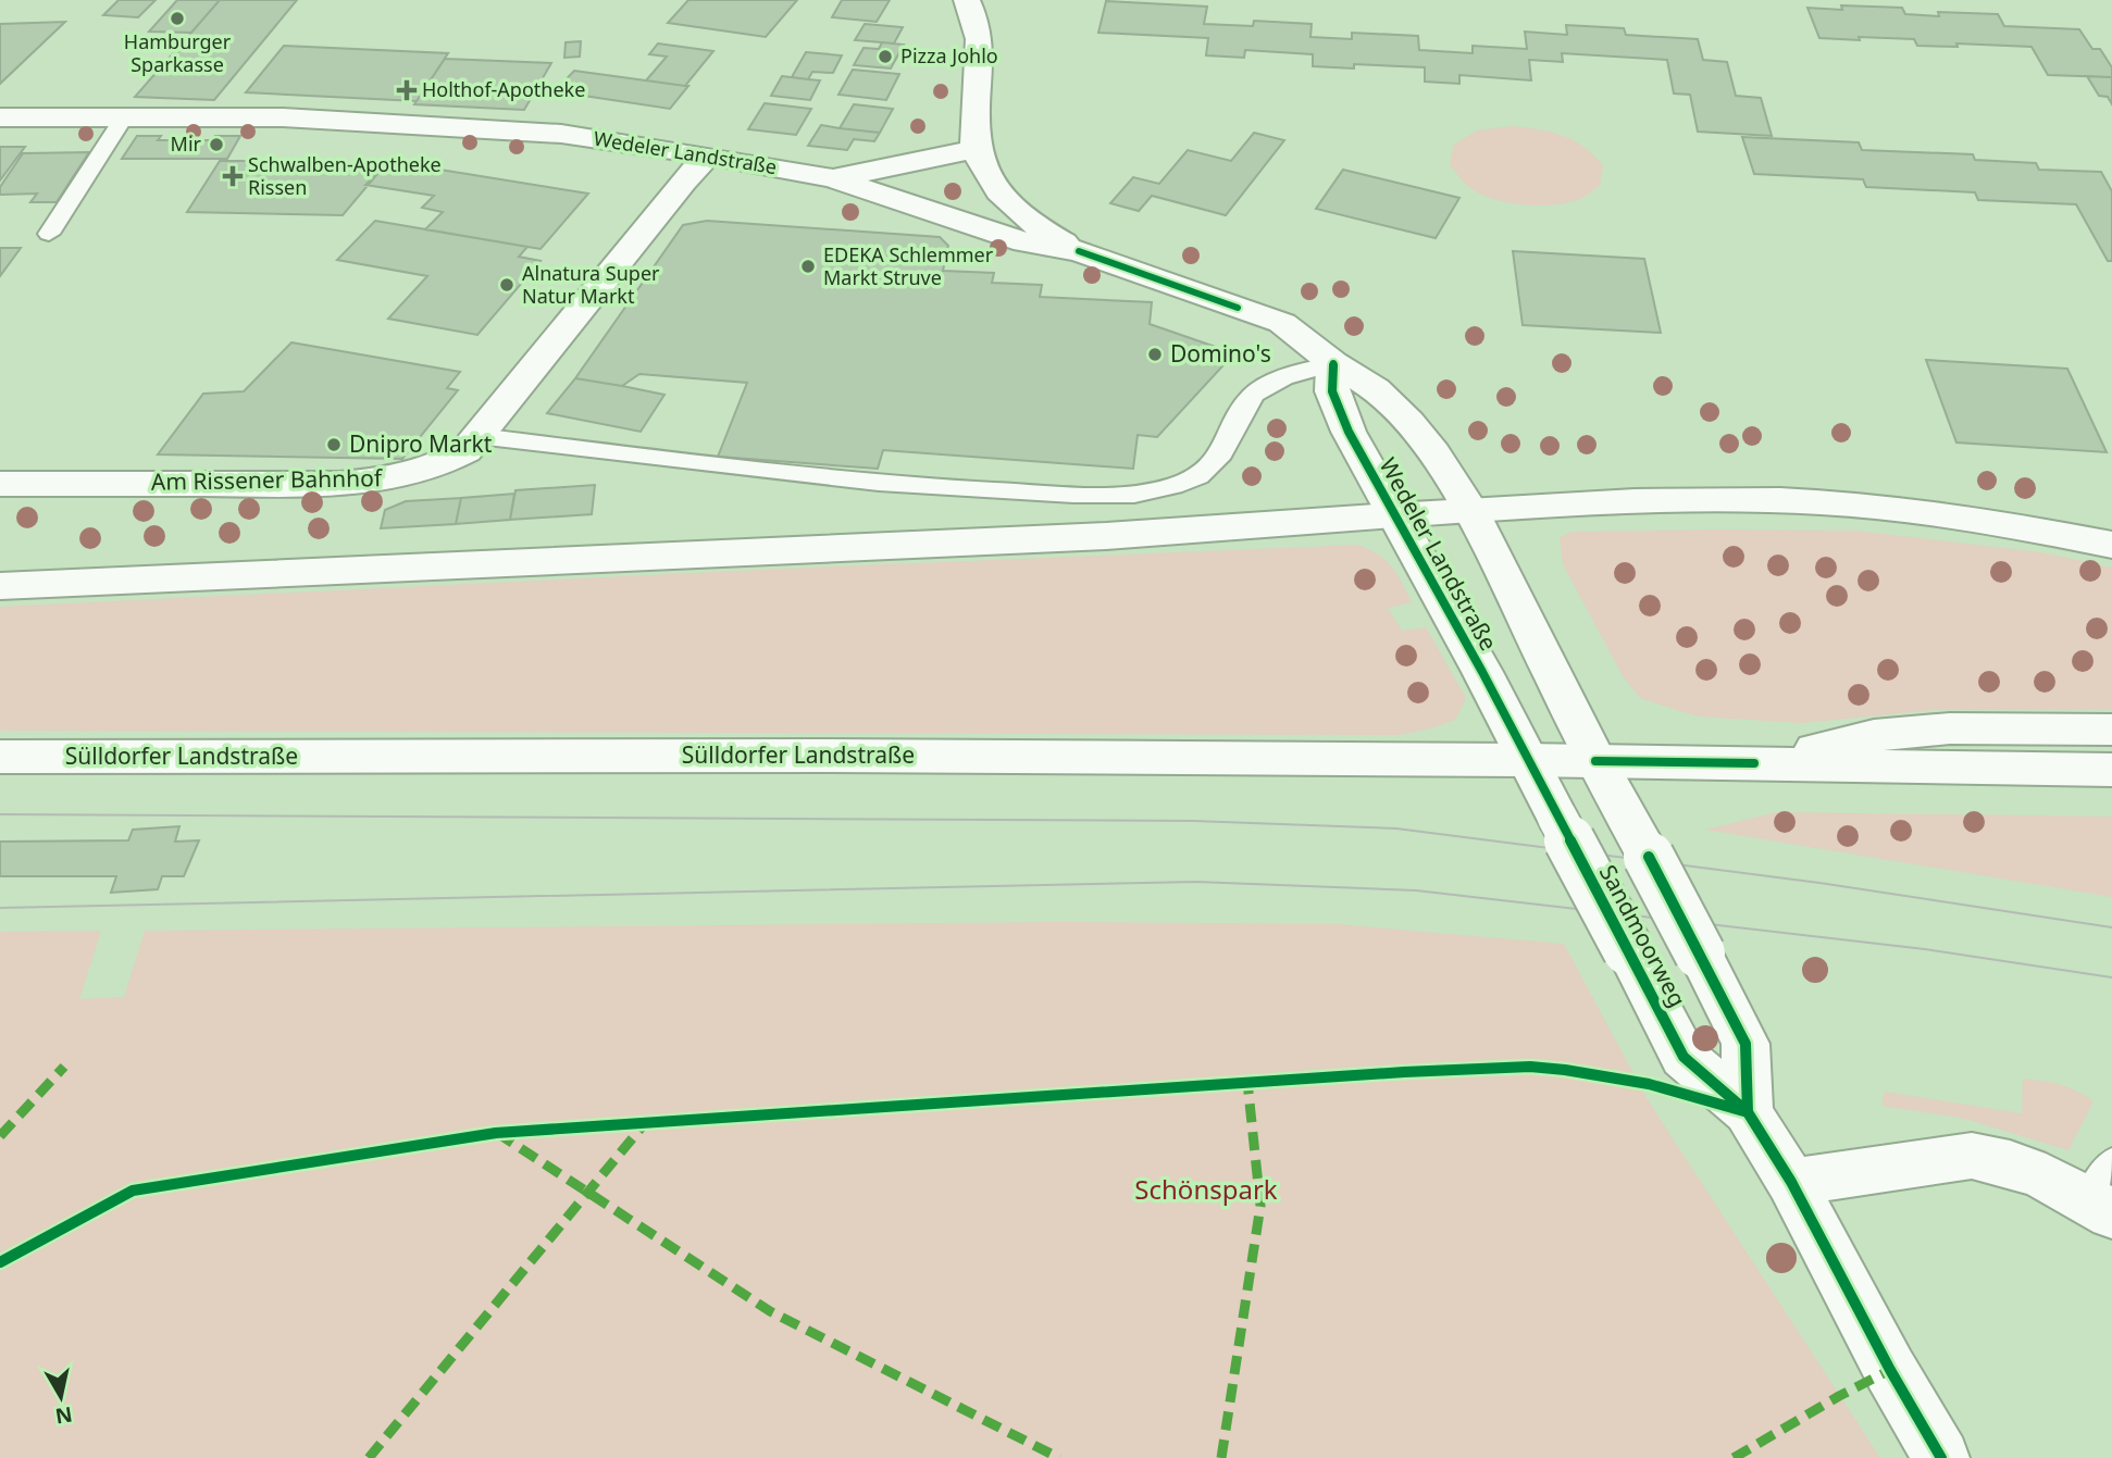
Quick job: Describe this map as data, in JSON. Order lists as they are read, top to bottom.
{
  "streets": {
    "main road": [
      "Wedeler Landstraße",
      "Am Rissener Bahnhof",
      "Sülldorfer Landstraße",
      "Sandmoorweg"
    ]
  },
  "crossings": [
    ["Wedeler Landstraße", "Am Rissener Bahnhof"],
    ["Wedeler Landstraße", "Sülldorfer Landstraße"],
    ["Wedeler Landstraße", "Sandmoorweg"],
    ["Sülldorfer Landstraße", "Sandmoorweg"]
  ],
  "parks": ["Schönspark"],
  "places": {
    "other": [
      "Hamburger Sparkasse",
      "Pizza Johlo",
      "Mir",
      "EDEKA Schlemmer Markt Struve",
      "Alnatura Super Natur Markt",
      "Domino's",
      "Dnipro Markt"
    ],
    "health": ["Holthof-Apotheke", "Schwalben-Apotheke Rissen"]
  },
  "north": "bottom"
}
